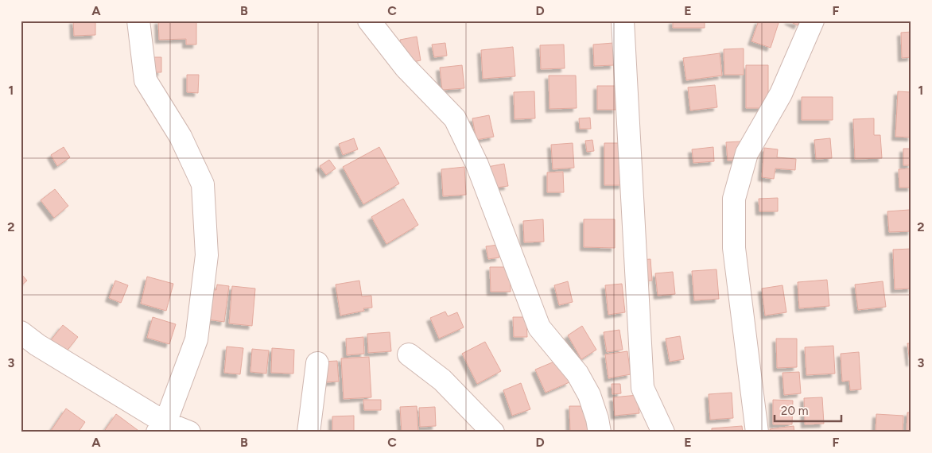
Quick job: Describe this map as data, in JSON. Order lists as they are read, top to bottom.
{
  "scale_bar": "20 m",
  "grid": {
    "columns": [
      "A",
      "B",
      "C",
      "D",
      "E",
      "F"
    ],
    "rows": ["1", "2", "3"]
  }
}
